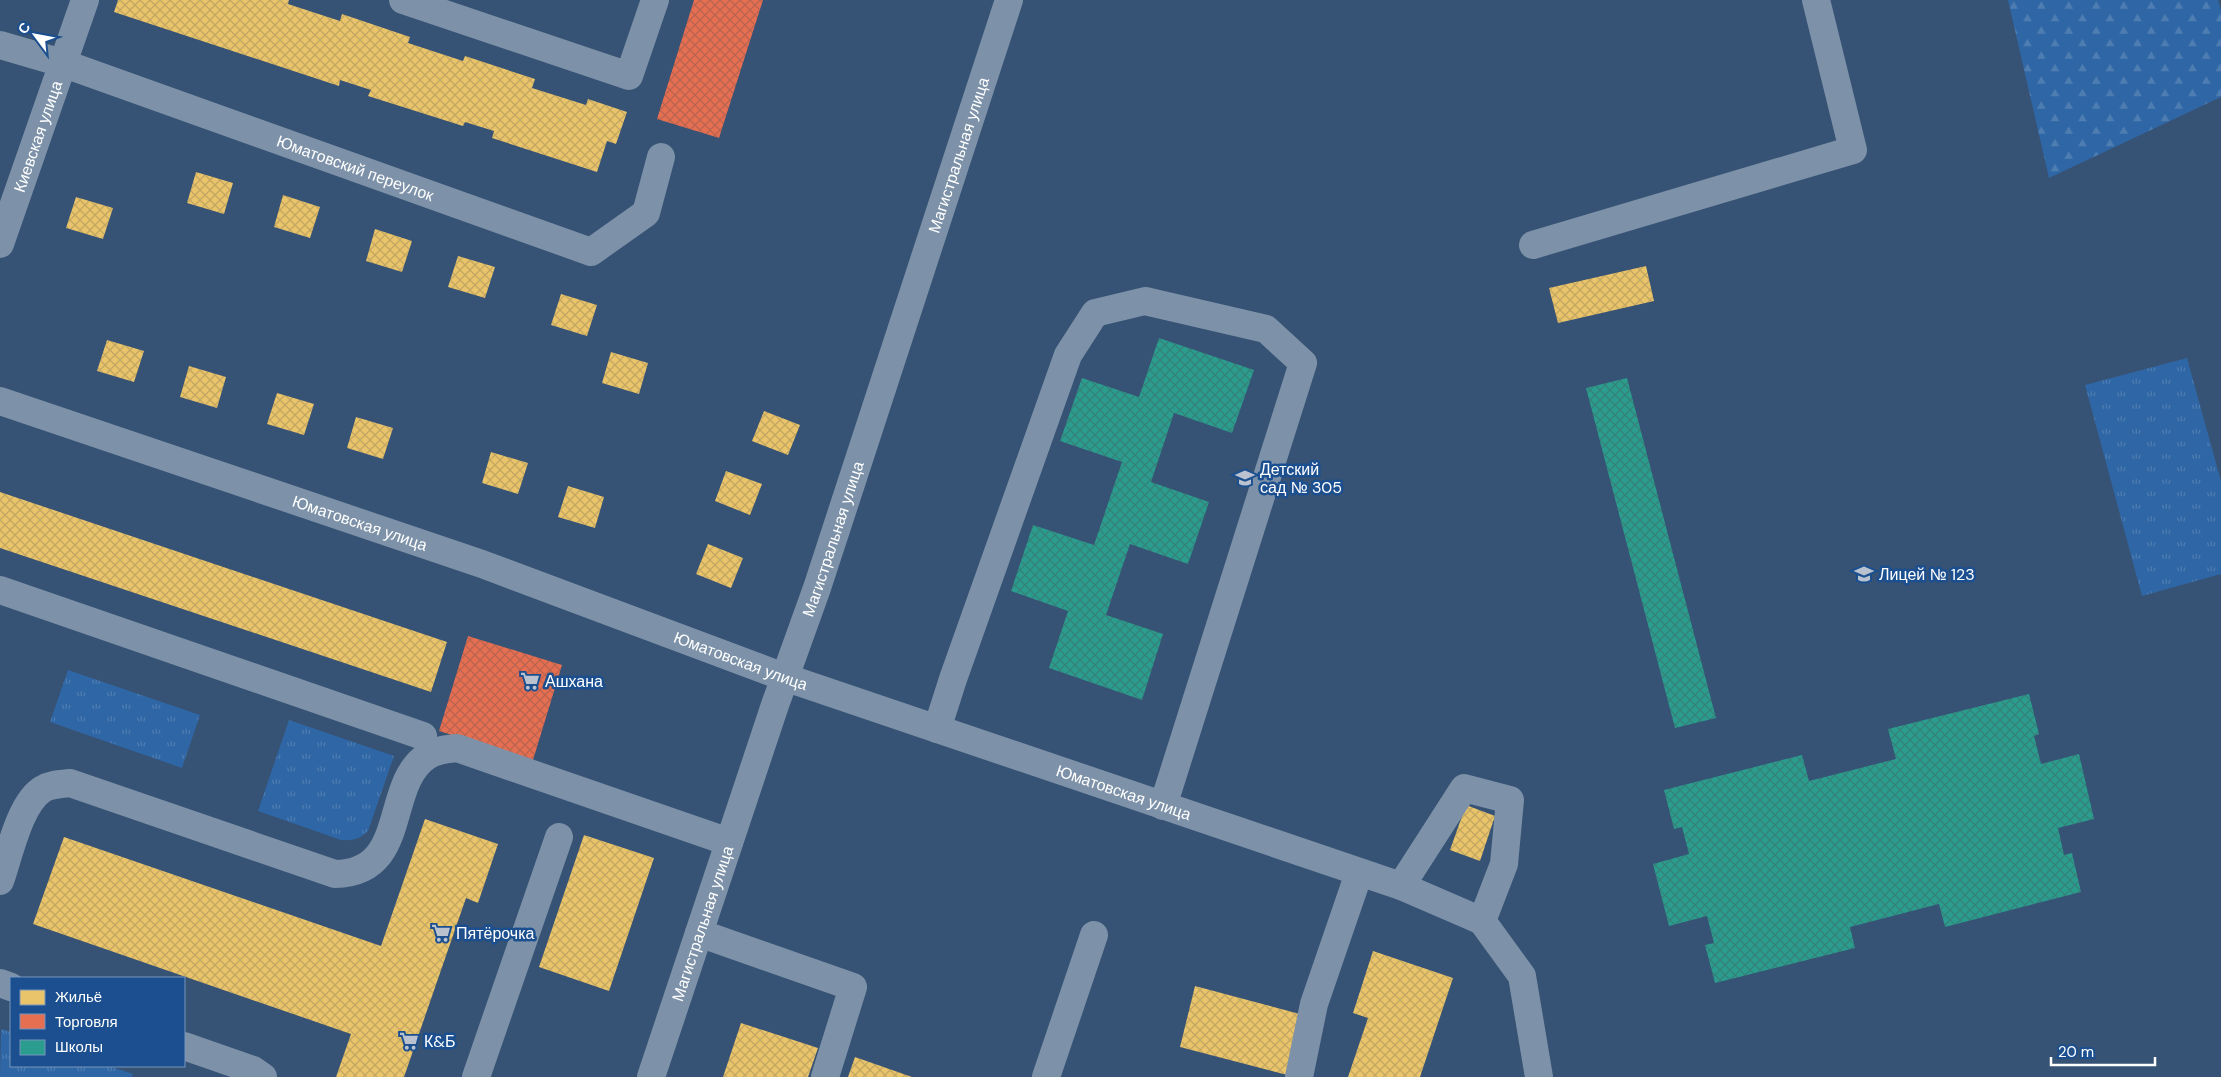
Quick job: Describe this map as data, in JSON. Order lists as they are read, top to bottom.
{
  "streets": {
    "street": [
      "Киевская улица",
      "Магистральная улица",
      "Юматовский переулок",
      "Юматовская улица"
    ]
  },
  "crossings": [
    ["Киевская улица", "Юматовский переулок"],
    ["Магистральная улица", "Юматовская улица"]
  ],
  "places": {
    "school or university": ["Детский сад № 305", "Лицей № 123"],
    "supermarket": ["Ашхана", "Пятёрочка", "К&Б"]
  },
  "legend": ["Жильё", "Торговля", "Школы"],
  "scale_bar": "20 m",
  "north": "top left"
}
